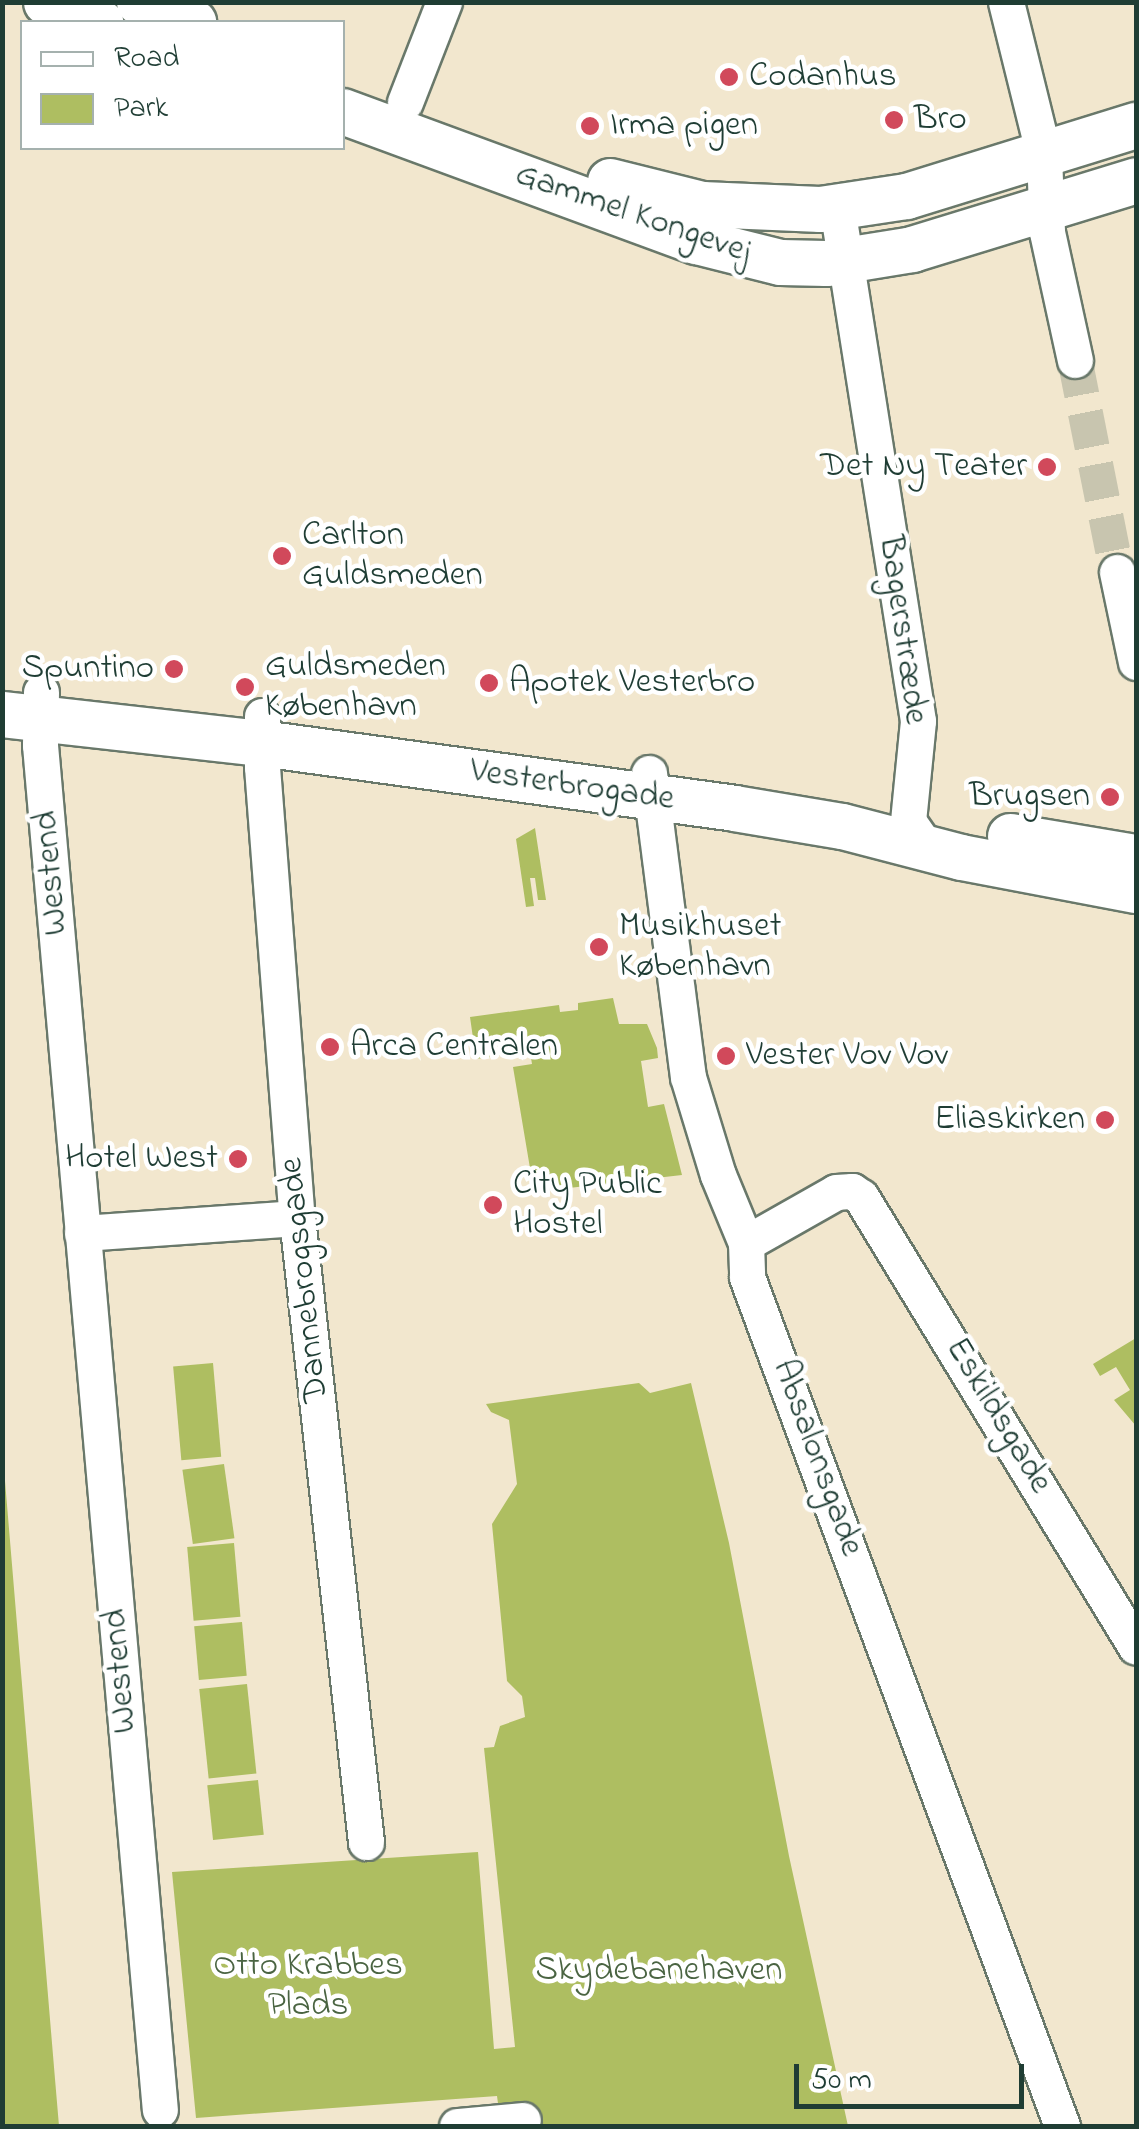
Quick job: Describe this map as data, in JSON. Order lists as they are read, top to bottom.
{
  "streets": {
    "street": [
      "Gammel Kongevej",
      "Bagerstræde",
      "Vesterbrogade",
      "Westend",
      "Dannebrogsgade",
      "Eskildsgade",
      "Absalonsgade"
    ]
  },
  "crossings": [
    ["Gammel Kongevej", "Bagerstræde"],
    ["Bagerstræde", "Vesterbrogade"],
    ["Vesterbrogade", "Westend"],
    ["Vesterbrogade", "Dannebrogsgade"],
    ["Vesterbrogade", "Absalonsgade"],
    ["Eskildsgade", "Absalonsgade"]
  ],
  "parks": ["Otto Krabbes Plads", "Skydebanehaven"],
  "places": [
    "Codanhus",
    "Bro",
    "Irma pigen",
    "Det Ny Teater",
    "Carlton Guldsmeden",
    "Spuntino",
    "Apotek Vesterbro",
    "Guldsmeden København",
    "Brugsen",
    "Musikhuset København",
    "Arca Centralen",
    "Vester Vov Vov",
    "Eliaskirken",
    "Hotel West",
    "City Public Hostel"
  ],
  "legend": ["Road", "Park"],
  "scale_bar": "50 m"
}
